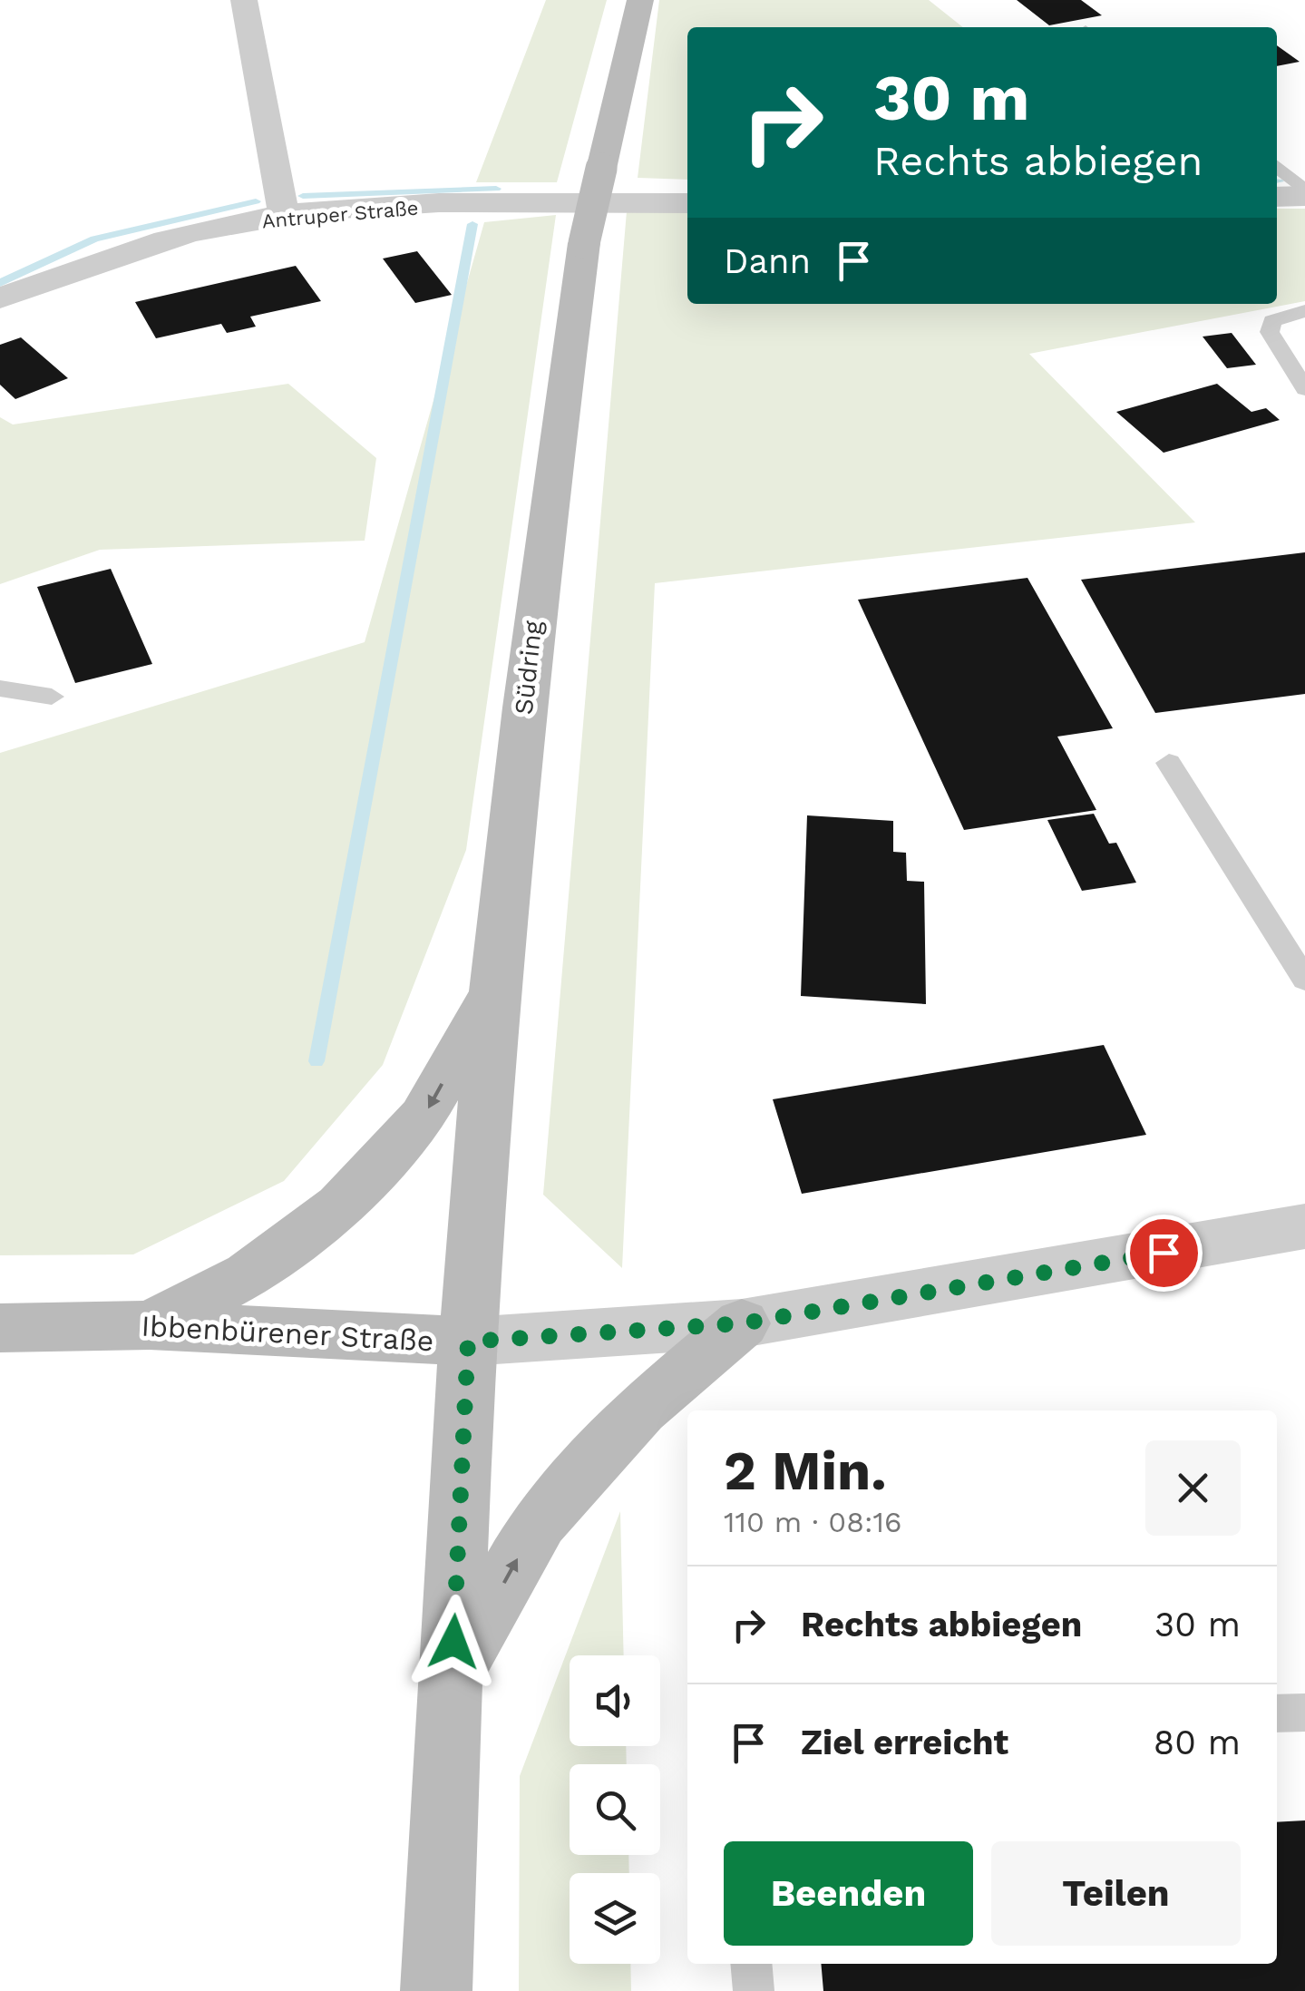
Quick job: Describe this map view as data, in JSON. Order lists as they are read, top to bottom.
{
  "streets": {
    "main road": ["Südring", "Ibbenbürener Straße"],
    "street": ["Antruper Straße"]
  },
  "crossings": [
    ["Südring", "Ibbenbürener Straße"]
  ],
  "page": {
    "turn": ["30 m", "Rechts abbiegen"],
    "then": "Dann",
    "heading": ["2 Min.", "110 m · 08:16"],
    "list": [
      {
        "name": "Rechts abbiegen",
        "value": "30 m"
      },
      {
        "name": "Ziel erreicht",
        "value": "80 m"
      }
    ],
    "buttons": ["Beenden", "Teilen"]
  }
}
